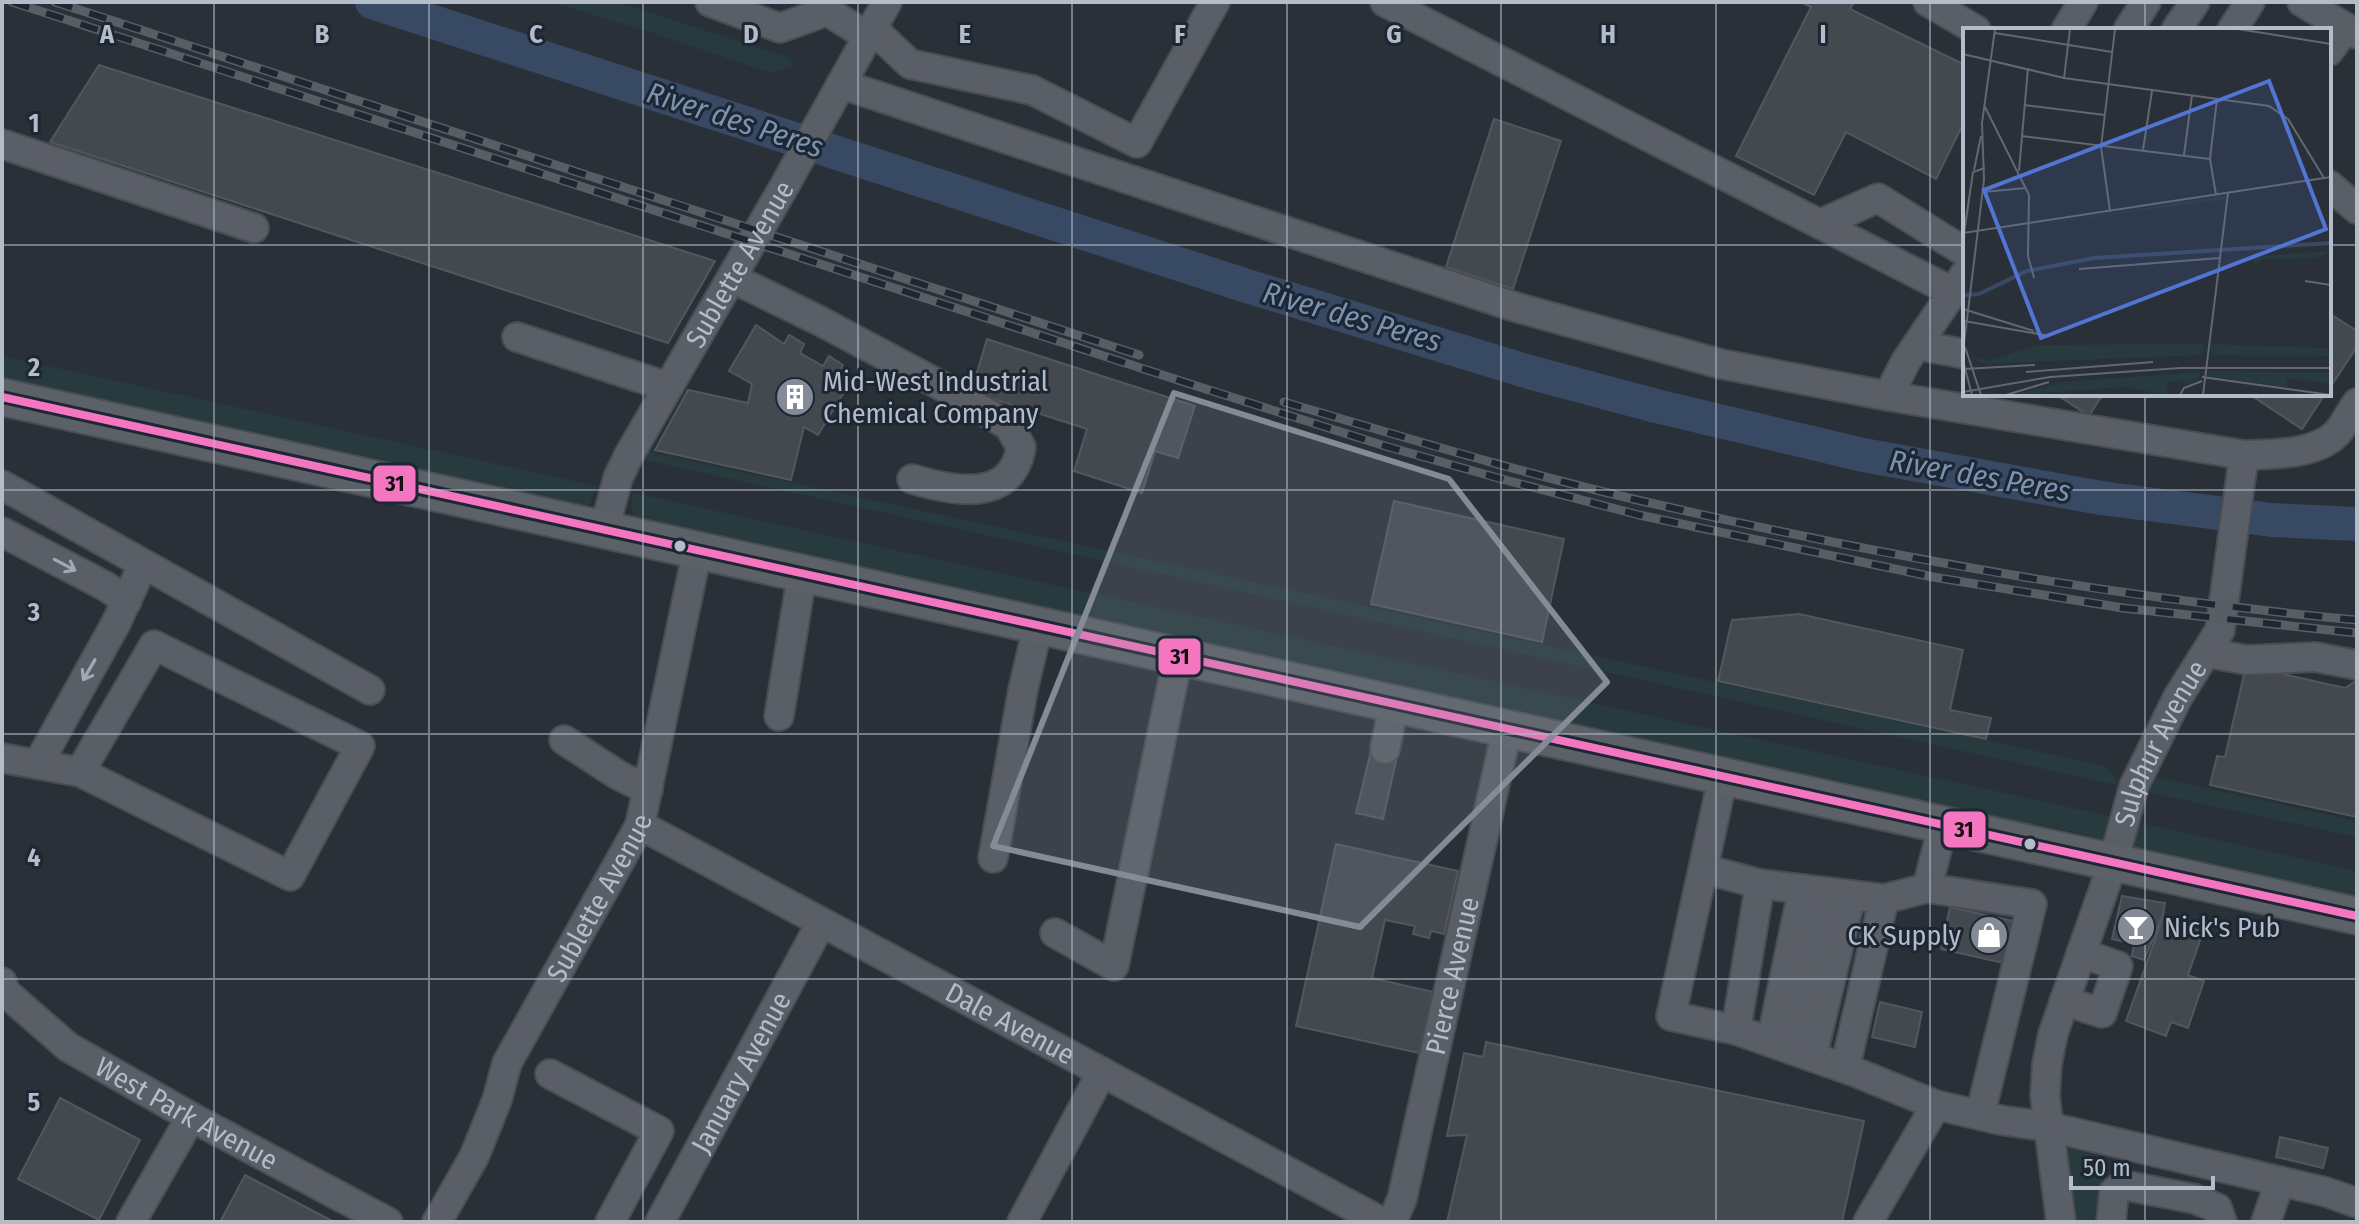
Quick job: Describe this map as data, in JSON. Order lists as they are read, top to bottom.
{
  "streets": {
    "street": [
      "Sublette Avenue",
      "Sulphur Avenue",
      "Pierce Avenue",
      "Dale Avenue",
      "January Avenue",
      "West Park Avenue"
    ]
  },
  "crossings": [
    ["Sublette Avenue", "Dale Avenue"],
    ["Dale Avenue", "January Avenue"]
  ],
  "water": ["River des Peres"],
  "places": {
    "building": ["Mid-West Industrial Chemical Company"],
    "bar": ["Nick's Pub"],
    "shop": ["CK Supply"]
  },
  "lines": ["transit line 31"],
  "scale_bar": "50 m",
  "grid": {
    "columns": [
      "A",
      "B",
      "C",
      "D",
      "E",
      "F",
      "G",
      "H",
      "I"
    ],
    "rows": [
      "1",
      "2",
      "3",
      "4",
      "5"
    ]
  }
}
